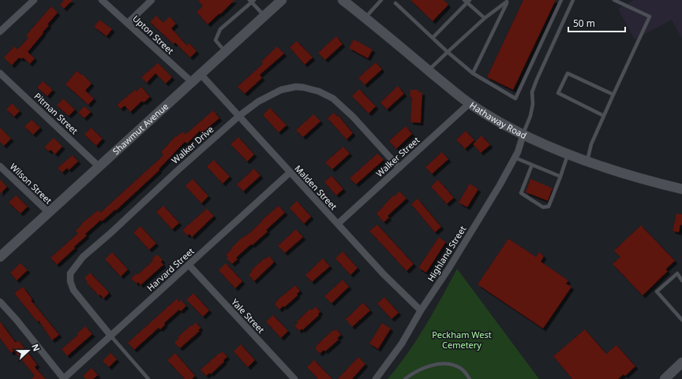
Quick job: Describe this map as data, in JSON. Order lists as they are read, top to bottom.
{
  "streets": {
    "main road": ["Hathaway Road", "Shawmut Avenue"],
    "street": [
      "Upton Street",
      "Pitman Street",
      "Walker Drive",
      "Walker Street",
      "Wilson Street",
      "Malden Street",
      "Highland Street",
      "Harvard Street",
      "Yale Street"
    ]
  },
  "crossings": [
    ["Upton Street", "Shawmut Avenue"],
    ["Pitman Street", "Shawmut Avenue"],
    ["Hathaway Road", "Walker Street"],
    ["Hathaway Road", "Highland Street"],
    ["Shawmut Avenue", "Wilson Street"],
    ["Shawmut Avenue", "Malden Street"],
    ["Walker Drive", "Walker Street"],
    ["Walker Drive", "Malden Street"],
    ["Walker Drive", "Harvard Street"],
    ["Walker Street", "Malden Street"],
    ["Malden Street", "Highland Street"],
    ["Malden Street", "Harvard Street"],
    ["Harvard Street", "Yale Street"]
  ],
  "parks": ["Peckham West Cemetery"],
  "scale_bar": "50 m",
  "north": "right"
}
